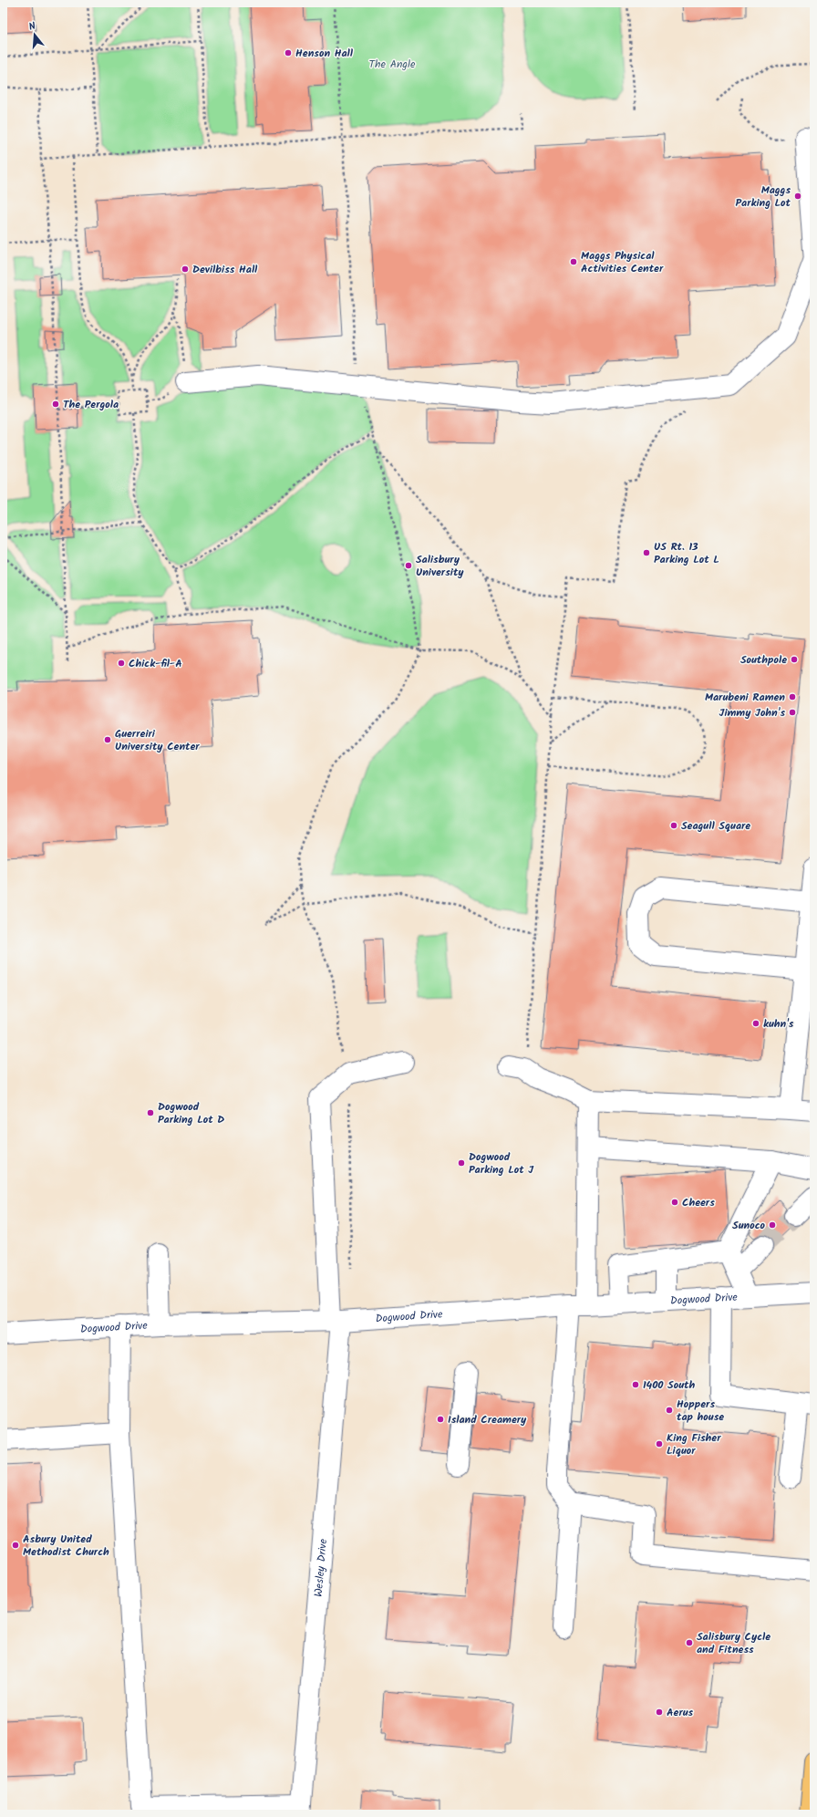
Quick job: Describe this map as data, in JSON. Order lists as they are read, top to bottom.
{
  "streets": {
    "street": ["Dogwood Drive", "Wesley Drive"]
  },
  "crossings": [
    ["Dogwood Drive", "Wesley Drive"]
  ],
  "parks": ["The Angle"],
  "places": [
    "Henson Hall",
    "Maggs Parking Lot",
    "Maggs Physical Activities Center",
    "Devilbiss Hall",
    "The Pergola",
    "US Rt. 13 Parking Lot L",
    "Salisbury University",
    "Southpole",
    "Chick-fil-A",
    "Marubeni Ramen",
    "Jimmy John's",
    "Guerreiri University Center",
    "Seagull Square",
    "kuhn's",
    "Dogwood Parking Lot D",
    "Dogwood Parking Lot J",
    "Cheers",
    "Sunoco",
    "1400 South",
    "Hoppers tap house",
    "Island Creamery",
    "King Fisher Liquor",
    "Asbury United Methodist Church",
    "Salisbury Cycle and Fitness",
    "Aerus"
  ],
  "north": "top"
}
